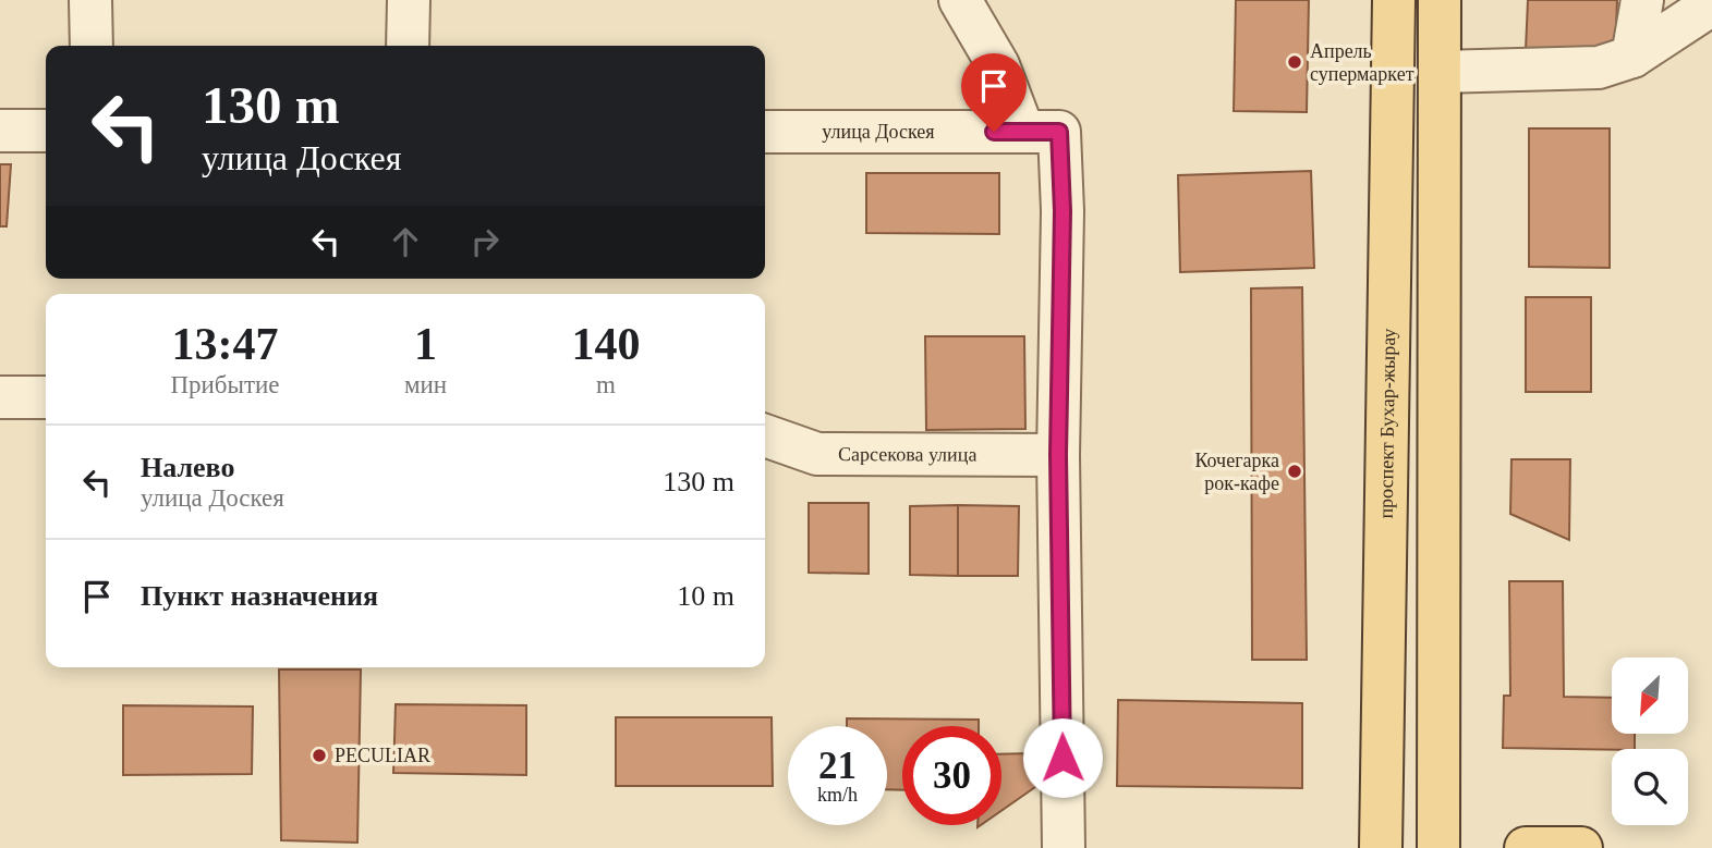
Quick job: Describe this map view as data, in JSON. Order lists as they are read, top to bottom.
{
  "streets": {
    "main road": ["проспект Бухар-жырау"],
    "street": ["улица Доскея", "Сарсекова улица"]
  },
  "crossings": [
    ["улица Доскея", "Сарсекова улица"]
  ],
  "places": ["Апрель супермаркет", "Кочегарка рок-кафе", "PECULIAR"],
  "north": "bottom left",
  "page": {
    "turn": ["130 m", "улица Доскея"],
    "eta": [
      "13:47",
      "Прибытие",
      "1",
      "мин",
      "140",
      "m"
    ],
    "list": [
      {
        "name": "Налево",
        "note": "улица Доскея",
        "value": "130 m"
      },
      {
        "name": "Пункт назначения",
        "value": "10 m"
      }
    ],
    "speed": "21 km/h",
    "limit": "30"
  }
}
